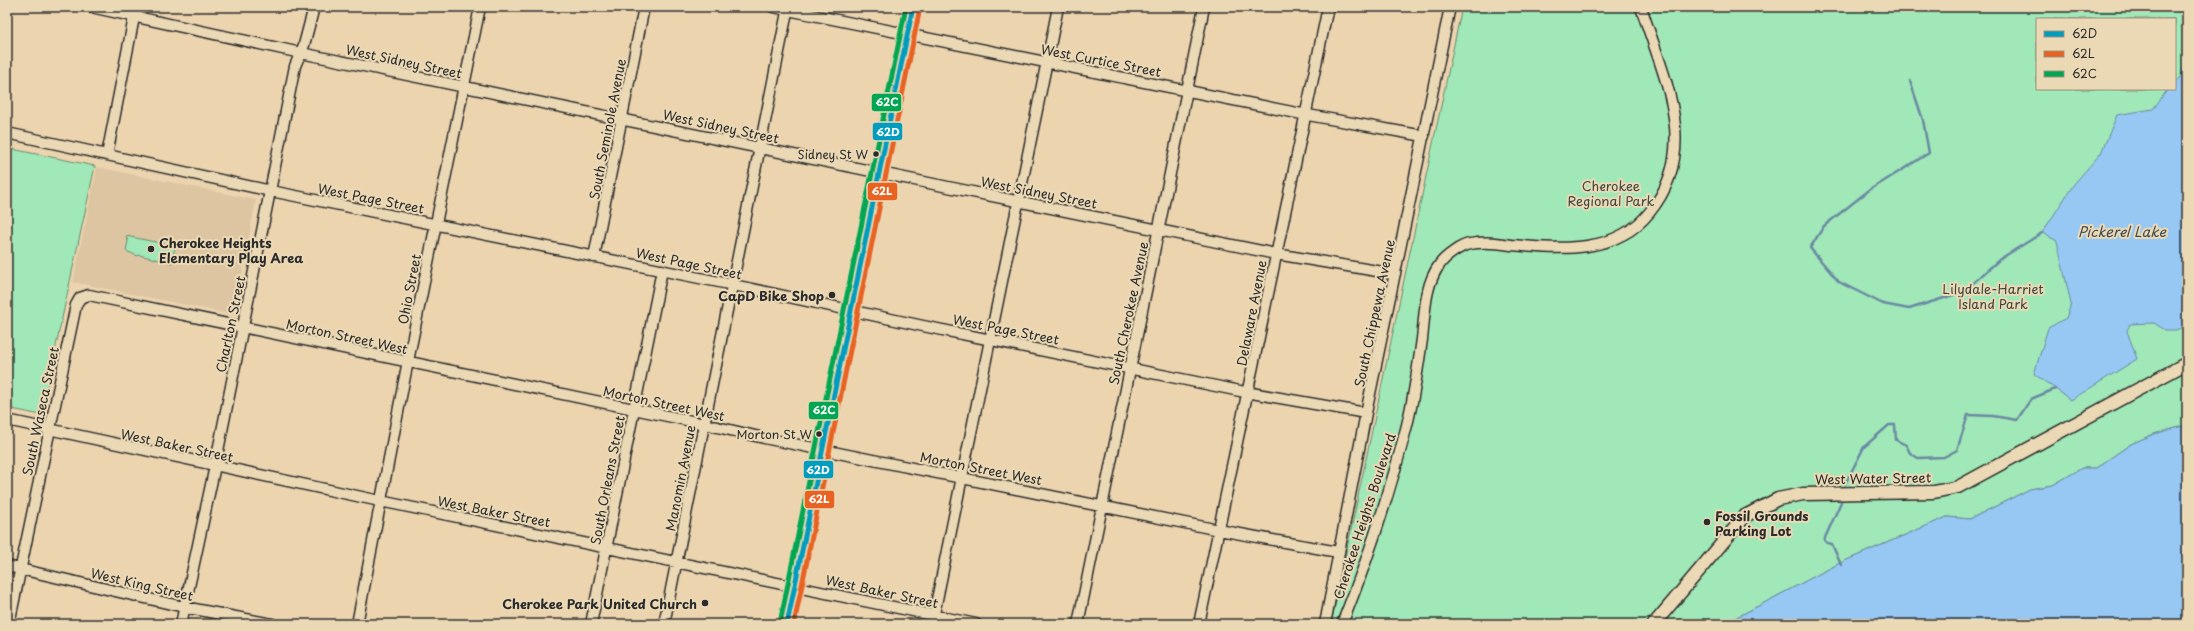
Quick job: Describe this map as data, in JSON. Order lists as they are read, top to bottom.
{
  "streets": {
    "street": [
      "West Curtice Street",
      "West Sidney Street",
      "South Seminole Avenue",
      "West Page Street",
      "Ohio Street",
      "South Cherokee Avenue",
      "Delaware Avenue",
      "South Chippewa Avenue",
      "Charlton Street",
      "Morton Street West",
      "South Waseca Street",
      "West Baker Street",
      "Manomin Avenue",
      "West Water Street",
      "South Orleans Street",
      "Cherokee Heights Boulevard",
      "West King Street"
    ]
  },
  "crossings": [
    ["West Curtice Street", "South Cherokee Avenue"],
    ["West Curtice Street", "Delaware Avenue"],
    ["West Curtice Street", "South Chippewa Avenue"],
    ["West Curtice Street", "Manomin Avenue"],
    ["West Sidney Street", "South Seminole Avenue"],
    ["West Sidney Street", "Ohio Street"],
    ["West Sidney Street", "South Cherokee Avenue"],
    ["West Sidney Street", "Delaware Avenue"],
    ["West Sidney Street", "South Chippewa Avenue"],
    ["West Sidney Street", "Charlton Street"],
    ["West Sidney Street", "Manomin Avenue"],
    ["South Seminole Avenue", "West Page Street"],
    ["West Page Street", "Ohio Street"],
    ["West Page Street", "South Cherokee Avenue"],
    ["West Page Street", "Delaware Avenue"],
    ["West Page Street", "South Chippewa Avenue"],
    ["West Page Street", "Charlton Street"],
    ["West Page Street", "Manomin Avenue"],
    ["West Page Street", "South Orleans Street"],
    ["Ohio Street", "Morton Street West"],
    ["Ohio Street", "West Baker Street"],
    ["South Cherokee Avenue", "Morton Street West"],
    ["Delaware Avenue", "Morton Street West"],
    ["South Chippewa Avenue", "Morton Street West"],
    ["Charlton Street", "Morton Street West"],
    ["Charlton Street", "West Baker Street"],
    ["Charlton Street", "West King Street"],
    ["Morton Street West", "South Waseca Street"],
    ["Morton Street West", "Manomin Avenue"],
    ["Morton Street West", "South Orleans Street"],
    ["South Waseca Street", "West Baker Street"],
    ["South Waseca Street", "West King Street"],
    ["West Baker Street", "Manomin Avenue"],
    ["West Baker Street", "South Orleans Street"]
  ],
  "water": ["Pickerel Lake"],
  "parks": ["Cherokee Regional Park", "Lilydale-Harriet Island Park"],
  "places": [
    "Sidney St W",
    "Cherokee Heights Elementary Play Area",
    "CapD Bike Shop",
    "Morton St W",
    "Fossil Grounds Parking Lot",
    "Cherokee Park United Church"
  ],
  "lines": ["transit line 62D", "transit line 62C", "transit line 62L"],
  "legend": ["62D", "62L", "62C"]
}
